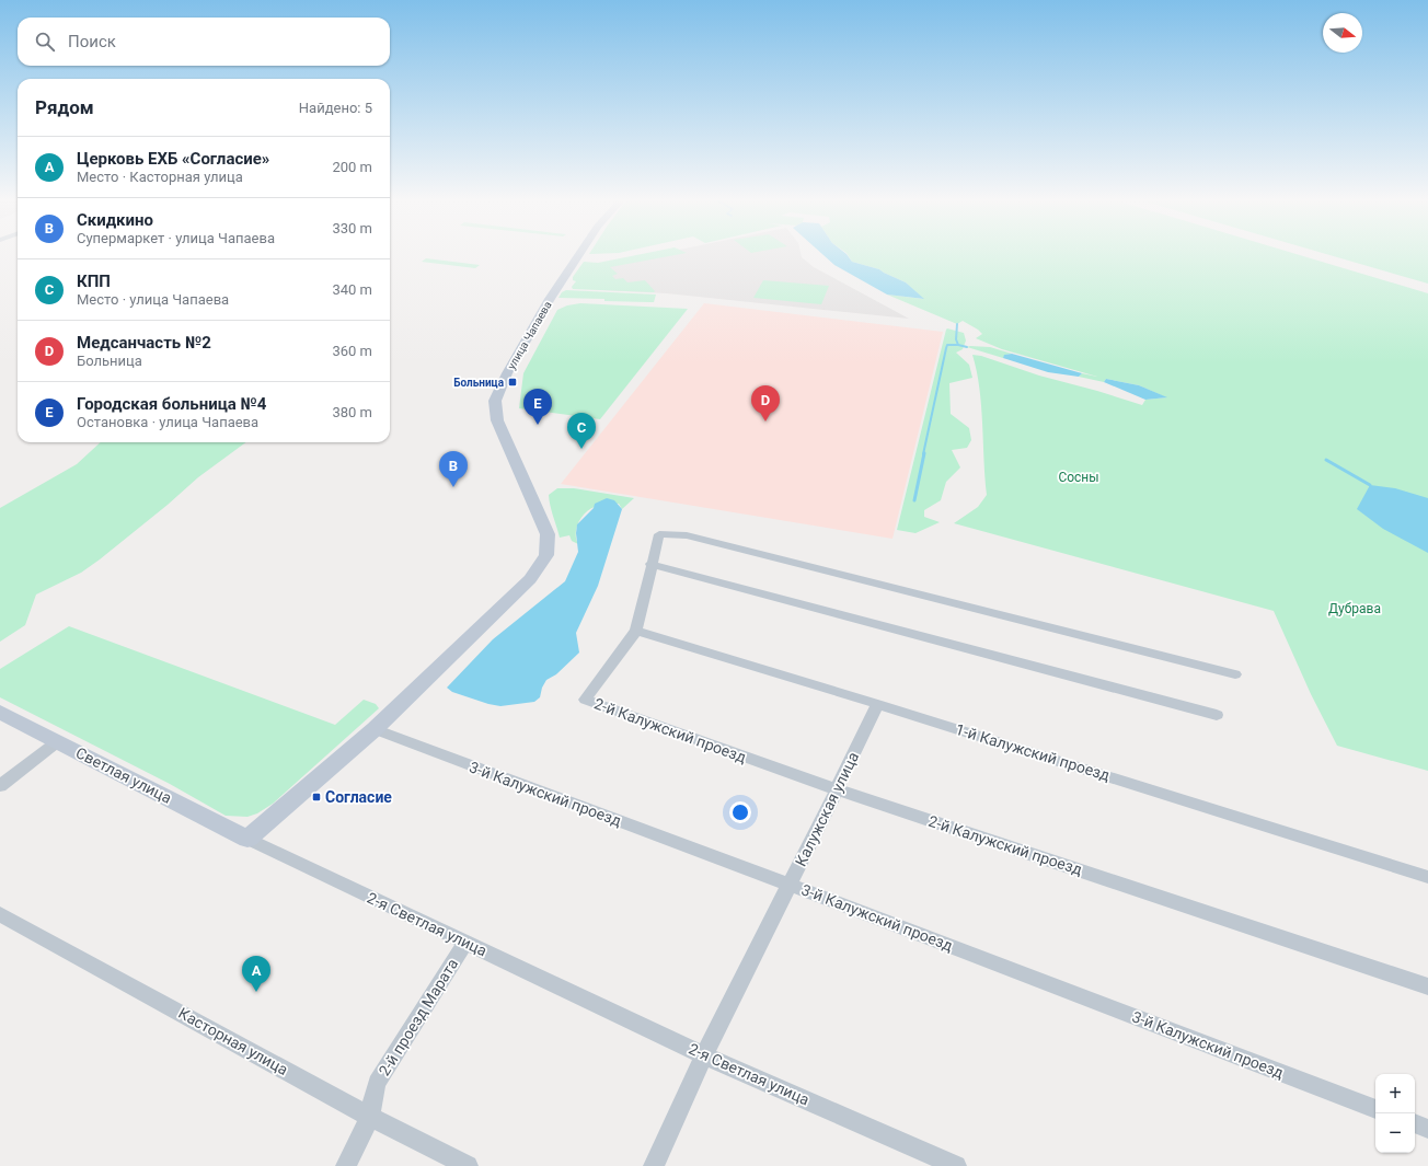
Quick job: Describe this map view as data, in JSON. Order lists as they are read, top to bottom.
{
  "streets": {
    "street": [
      "улица Чапаева",
      "2-й Калужский проезд",
      "1-й Калужский проезд",
      "Светлая улица",
      "3-й Калужский проезд",
      "Калужская улица",
      "2-я Светлая улица",
      "2-й проезд Марата",
      "Касторная улица"
    ]
  },
  "crossings": [
    ["улица Чапаева", "3-й Калужский проезд"],
    ["2-й Калужский проезд", "1-й Калужский проезд"],
    ["2-й Калужский проезд", "Калужская улица"],
    ["1-й Калужский проезд", "Калужская улица"],
    ["Светлая улица", "2-я Светлая улица"],
    ["3-й Калужский проезд", "Калужская улица"],
    ["Калужская улица", "2-я Светлая улица"],
    ["2-я Светлая улица", "2-й проезд Марата"],
    ["2-й проезд Марата", "Касторная улица"]
  ],
  "parks": ["Сосны", "Дубрава"],
  "places": {
    "transit": ["Больница", "Согласие"]
  },
  "north": "right",
  "page": {
    "search": "Поиск",
    "heading": ["Рядом", "Найдено: 5"],
    "list": [
      {
        "mark": "A",
        "name": "Церковь ЕХБ «Согласие»",
        "note": "Место · Касторная улица",
        "value": "200 m"
      },
      {
        "mark": "B",
        "name": "Скидкино",
        "note": "Супермаркет · улица Чапаева",
        "value": "330 m"
      },
      {
        "mark": "C",
        "name": "КПП",
        "note": "Место · улица Чапаева",
        "value": "340 m"
      },
      {
        "mark": "D",
        "name": "Медсанчасть №2",
        "note": "Больница",
        "value": "360 m"
      },
      {
        "mark": "E",
        "name": "Городская больница №4",
        "note": "Остановка · улица Чапаева",
        "value": "380 m"
      }
    ],
    "pins": [
      "D",
      "E",
      "C",
      "B",
      "A"
    ],
    "map_buttons": ["+", "−"]
  }
}
